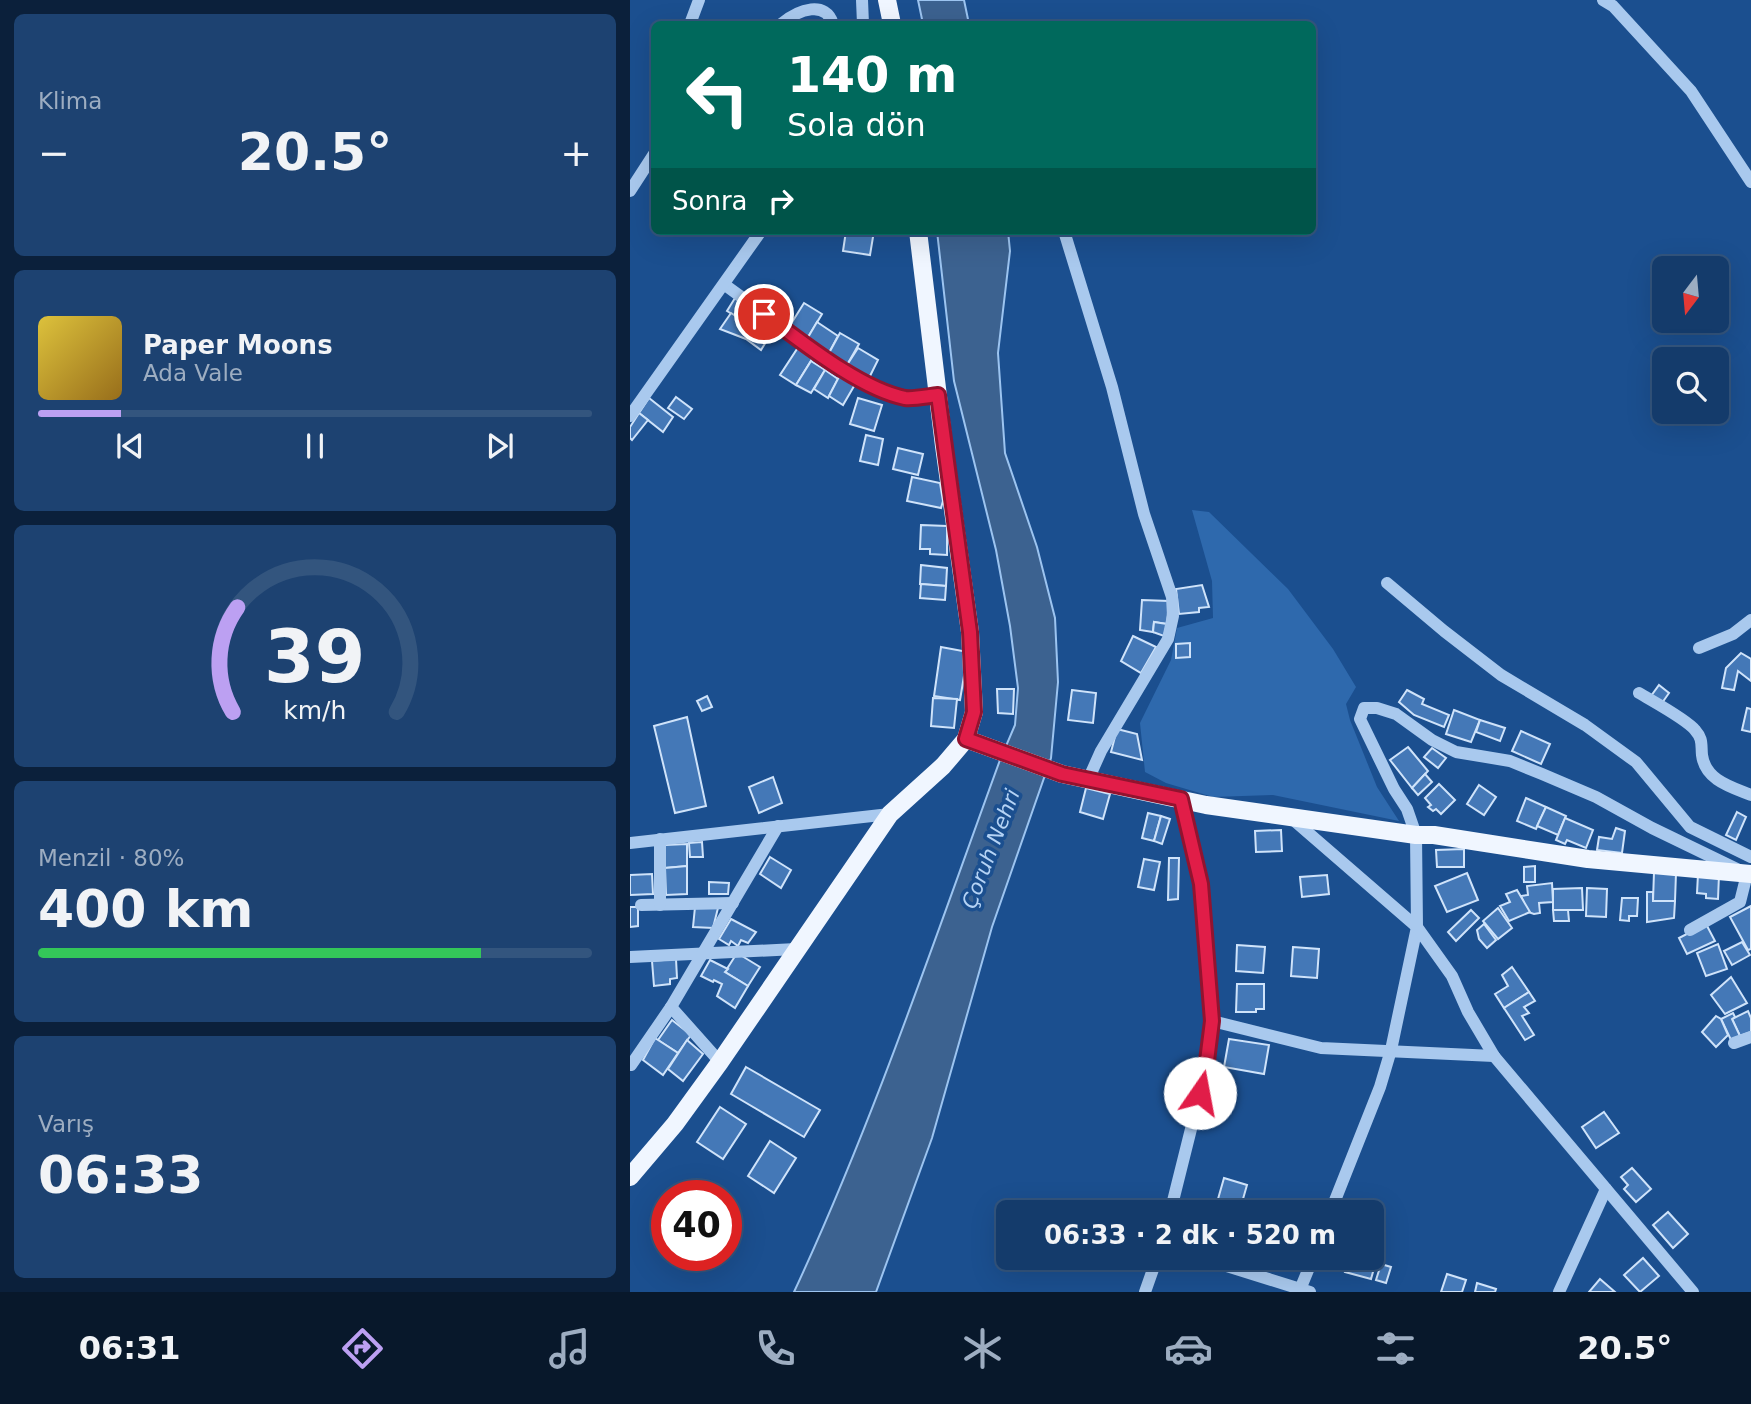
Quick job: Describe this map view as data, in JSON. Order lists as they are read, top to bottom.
{
  "water": ["Çoruh Nehri"],
  "north": "bottom",
  "page": {
    "tile": [
      "Klima",
      ["Menzil · 80%", "400 km"],
      ["Varış", "06:33"]
    ],
    "turn": ["140 m", "Sola dön"],
    "heat": ["−", "20.5°", "+"],
    "then": "Sonra",
    "song": ["Paper Moons", "Ada Vale"],
    "limit": "40",
    "trip": "06:33 · 2 dk · 520 m",
    "tabs": ["06:31", "20.5°"],
    "gauge": ["39", "km/h"]
  }
}
